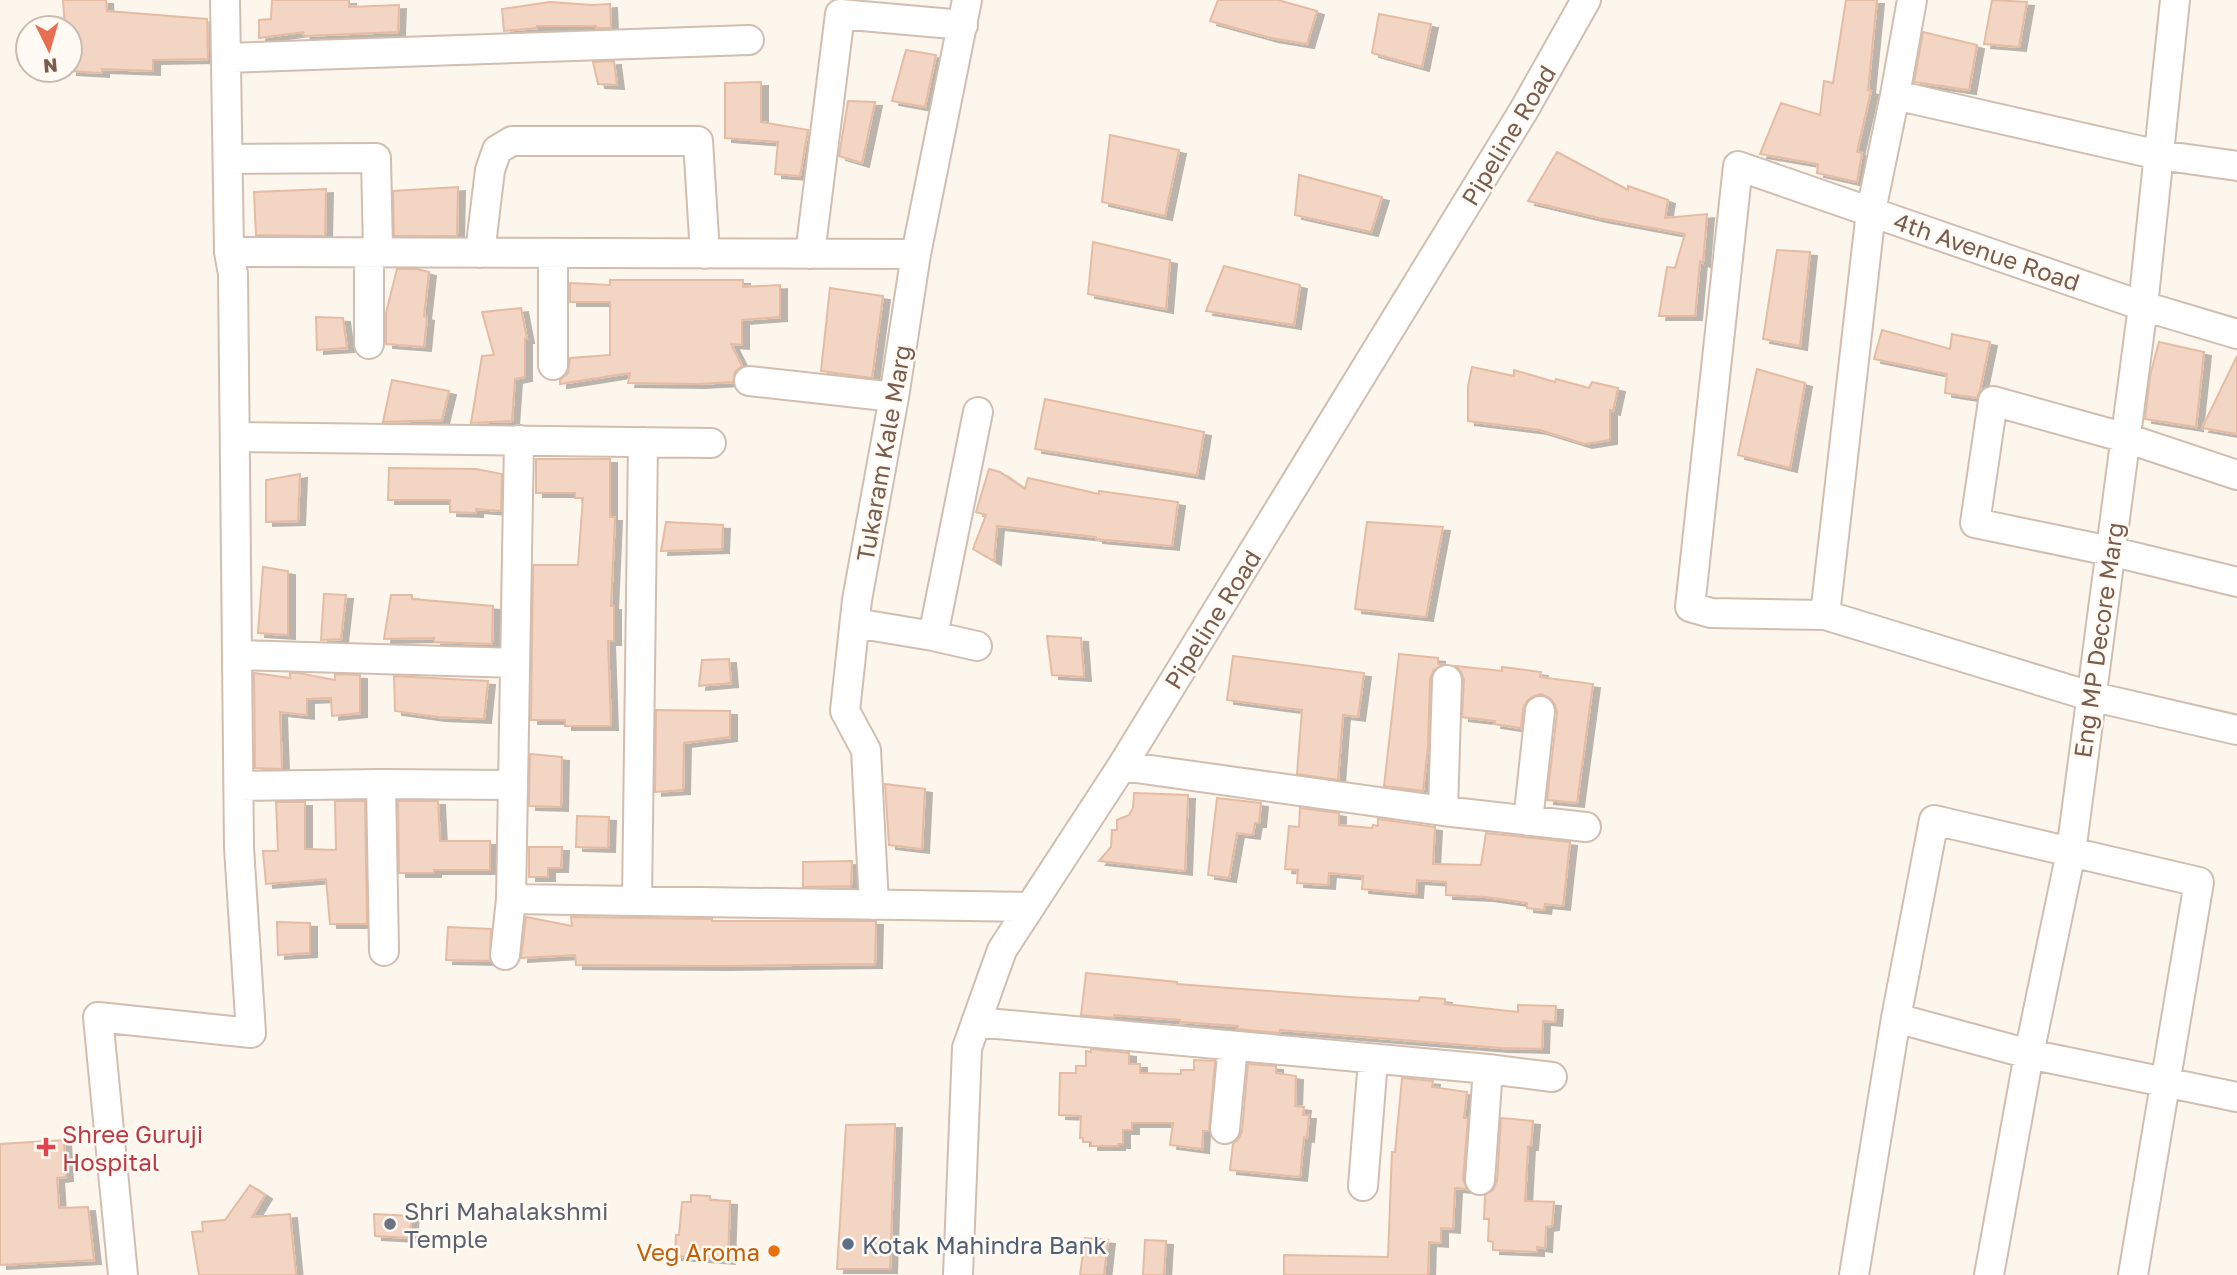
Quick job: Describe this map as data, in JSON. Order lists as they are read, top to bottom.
{
  "streets": {
    "street": [
      "Pipeline Road",
      "4th Avenue Road",
      "Tukaram Kale Marg",
      "Eng MP Decore Marg"
    ]
  },
  "crossings": [
    ["4th Avenue Road", "Eng MP Decore Marg"]
  ],
  "places": {
    "health": ["Shree Guruji Hospital"],
    "other": ["Shri Mahalakshmi Temple", "Kotak Mahindra Bank", "Veg Aroma"]
  },
  "north": "bottom"
}
